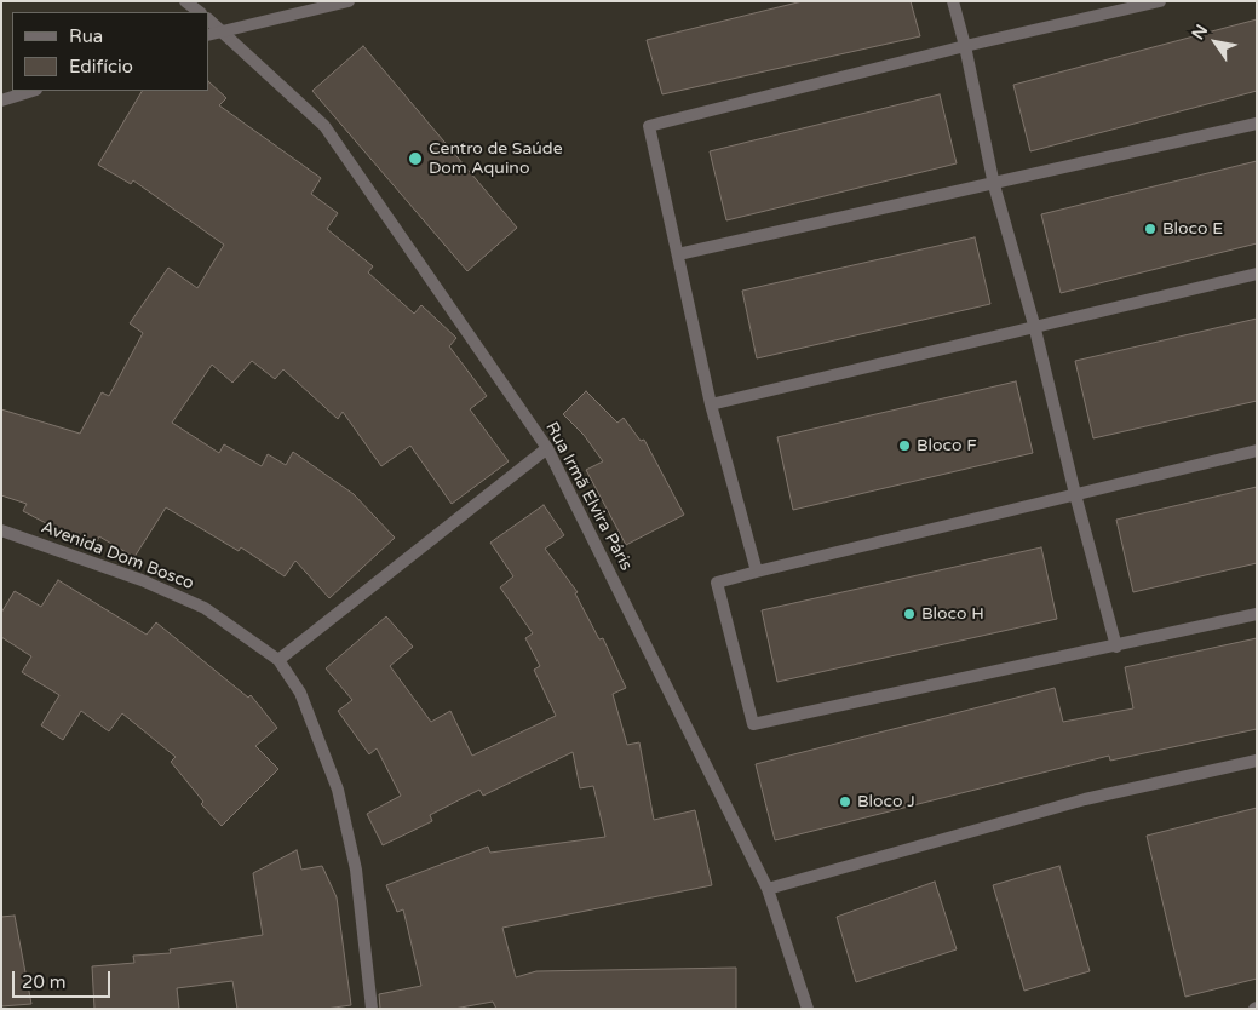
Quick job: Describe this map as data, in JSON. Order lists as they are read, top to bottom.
{
  "streets": {
    "street": ["Rua Irmã Elvira Páris", "Avenida Dom Bosco"]
  },
  "places": [
    "Centro de Saúde Dom Aquino",
    "Bloco E",
    "Bloco F",
    "Bloco H",
    "Bloco J"
  ],
  "legend": ["Rua", "Edifício"],
  "scale_bar": "20 m",
  "north": "top left"
}
